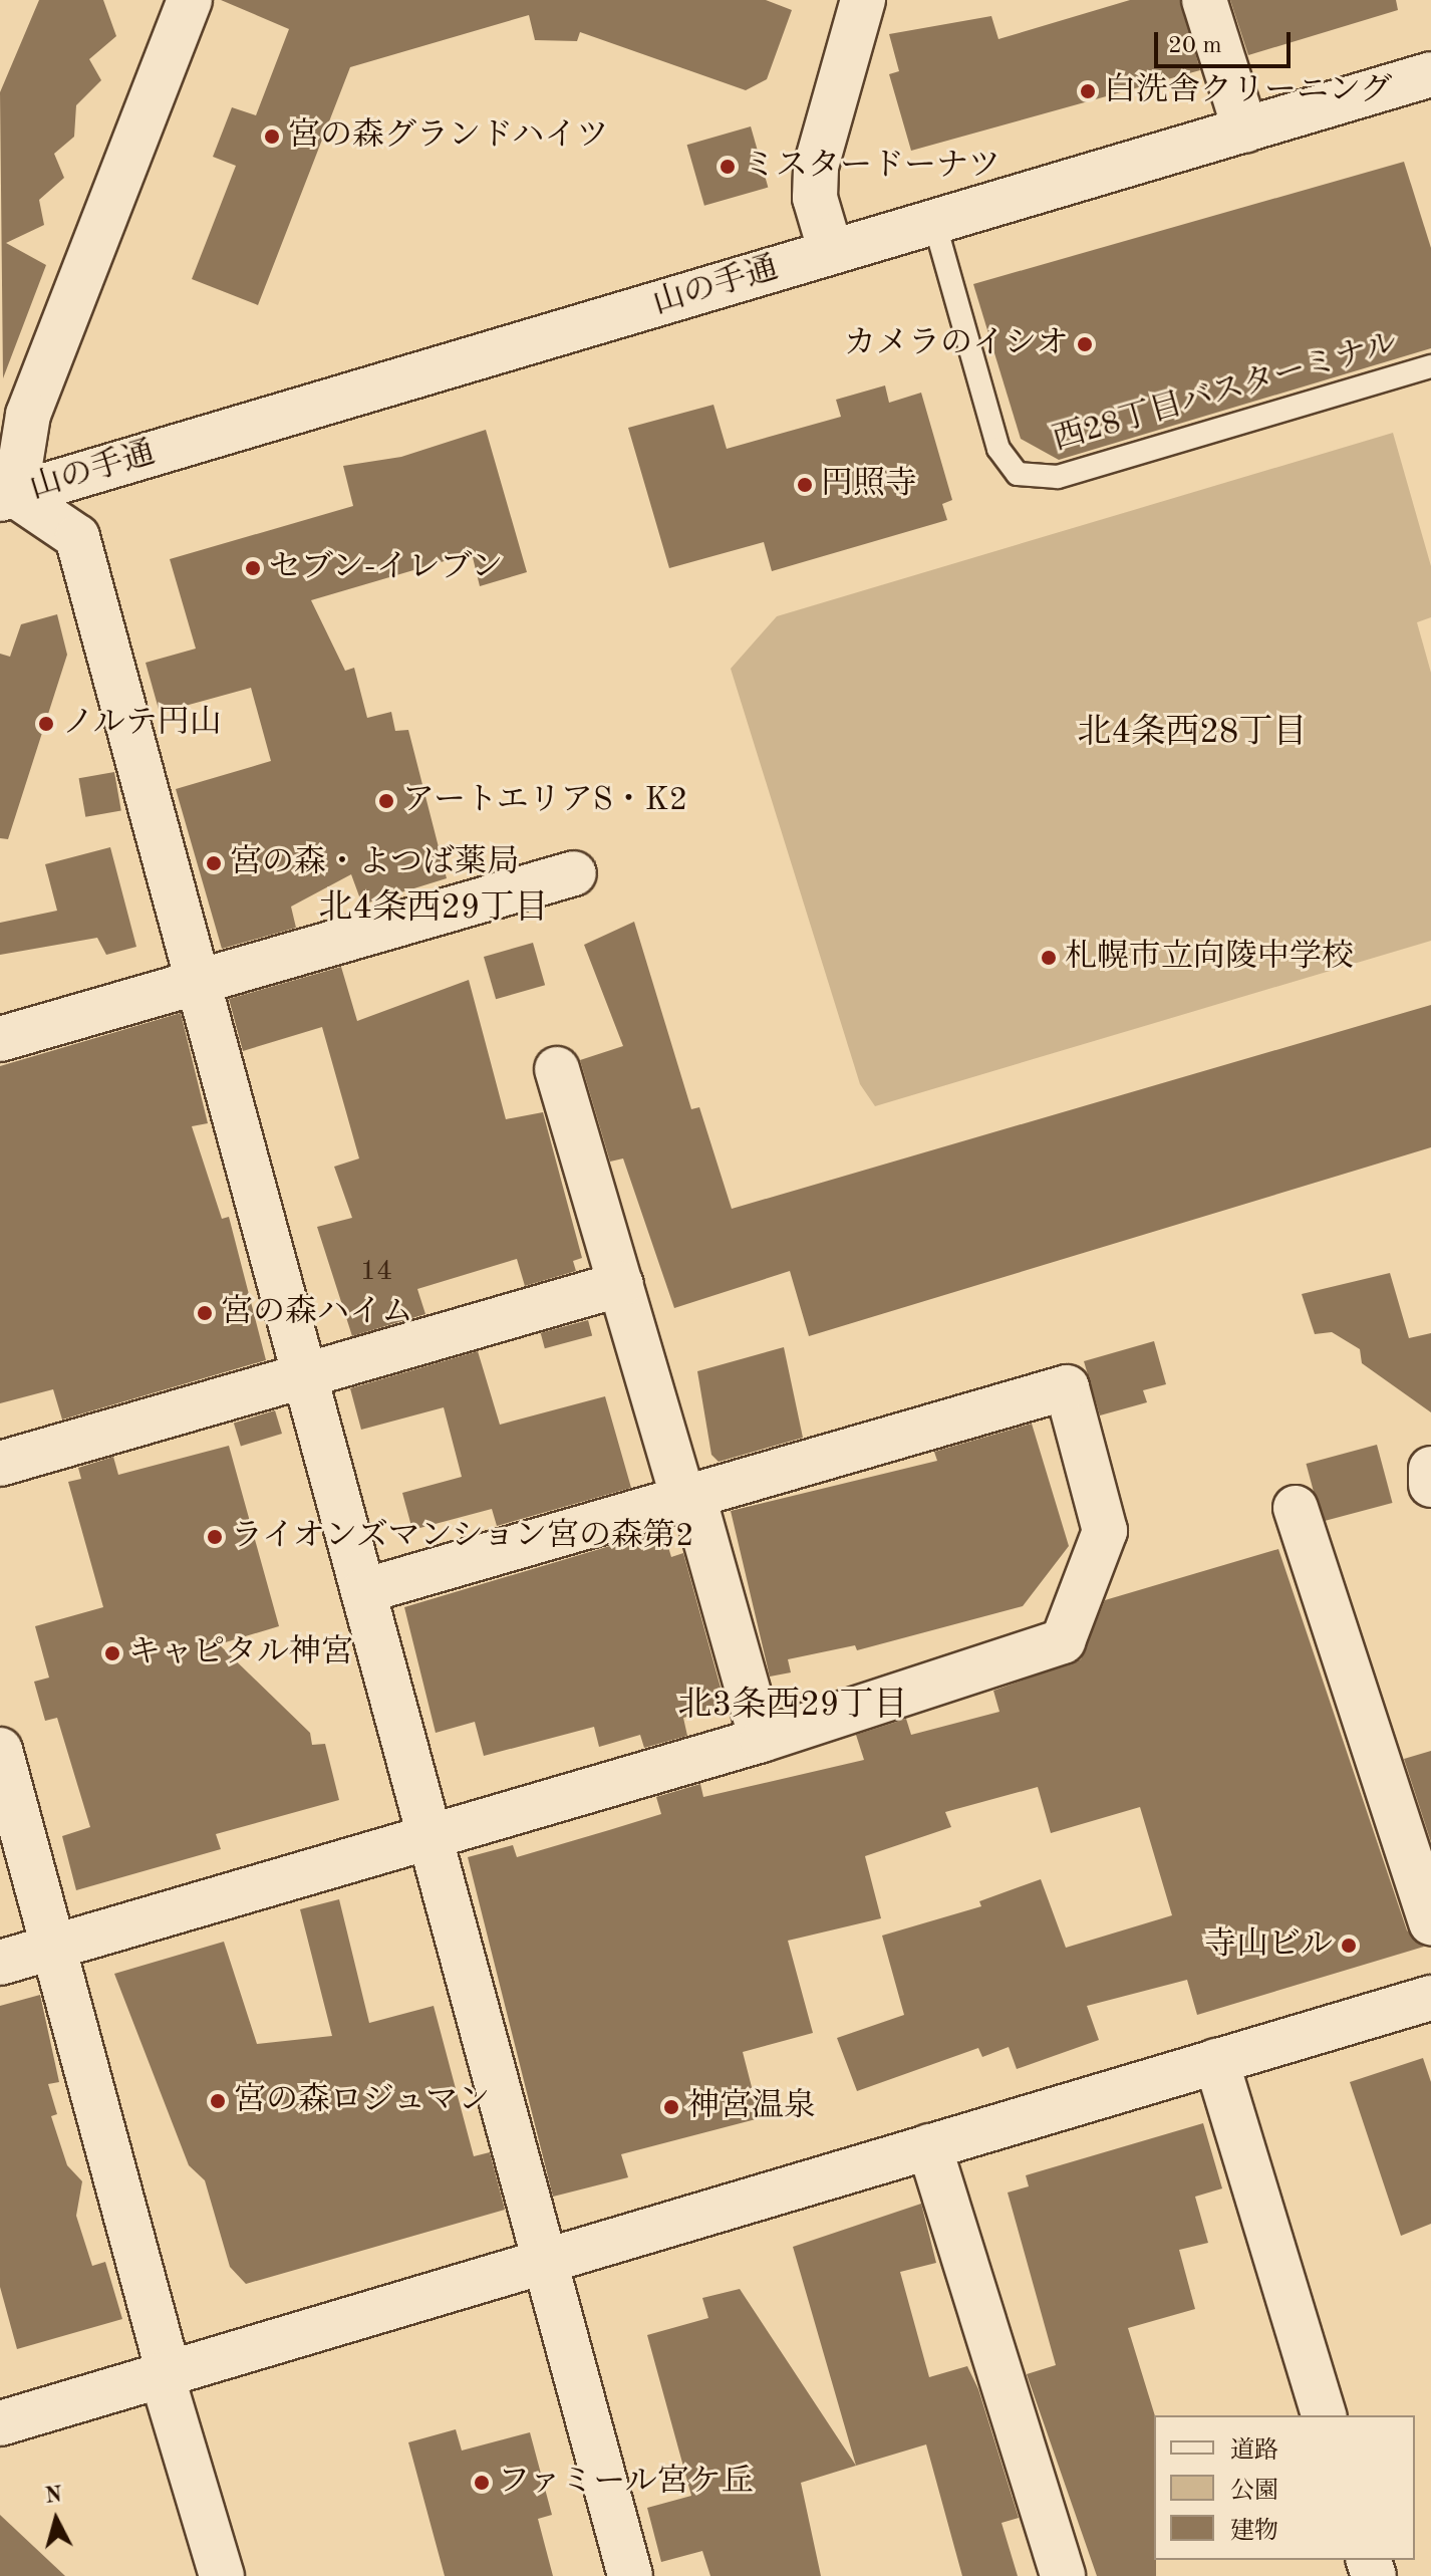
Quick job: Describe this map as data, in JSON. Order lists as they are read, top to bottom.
{
  "streets": {
    "street": ["山の手通"],
    "lane": ["西28丁目バスターミナル"]
  },
  "crossings": [
    ["山の手通", "西28丁目バスターミナル"]
  ],
  "districts": ["北4条西28丁目", "北4条西29丁目", "北3条西29丁目"],
  "places": [
    "白洗舎クリーニング",
    "宮の森グランドハイツ",
    "ミスタードーナツ",
    "カメラのイシオ",
    "円照寺",
    "セブン-イレブン",
    "ノルテ円山",
    "アートエリアS・K2",
    "宮の森・よつば薬局",
    "札幌市立向陵中学校",
    "宮の森ハイム",
    "ライオンズマンション宮の森第2",
    "キャピタル神宮",
    "寺山ビル",
    "宮の森ロジュマン",
    "神宮温泉",
    "ファミール宮ケ丘"
  ],
  "house_numbers": ["14"],
  "legend": ["道路", "公園", "建物"],
  "scale_bar": "20 m",
  "north": "top"
}
